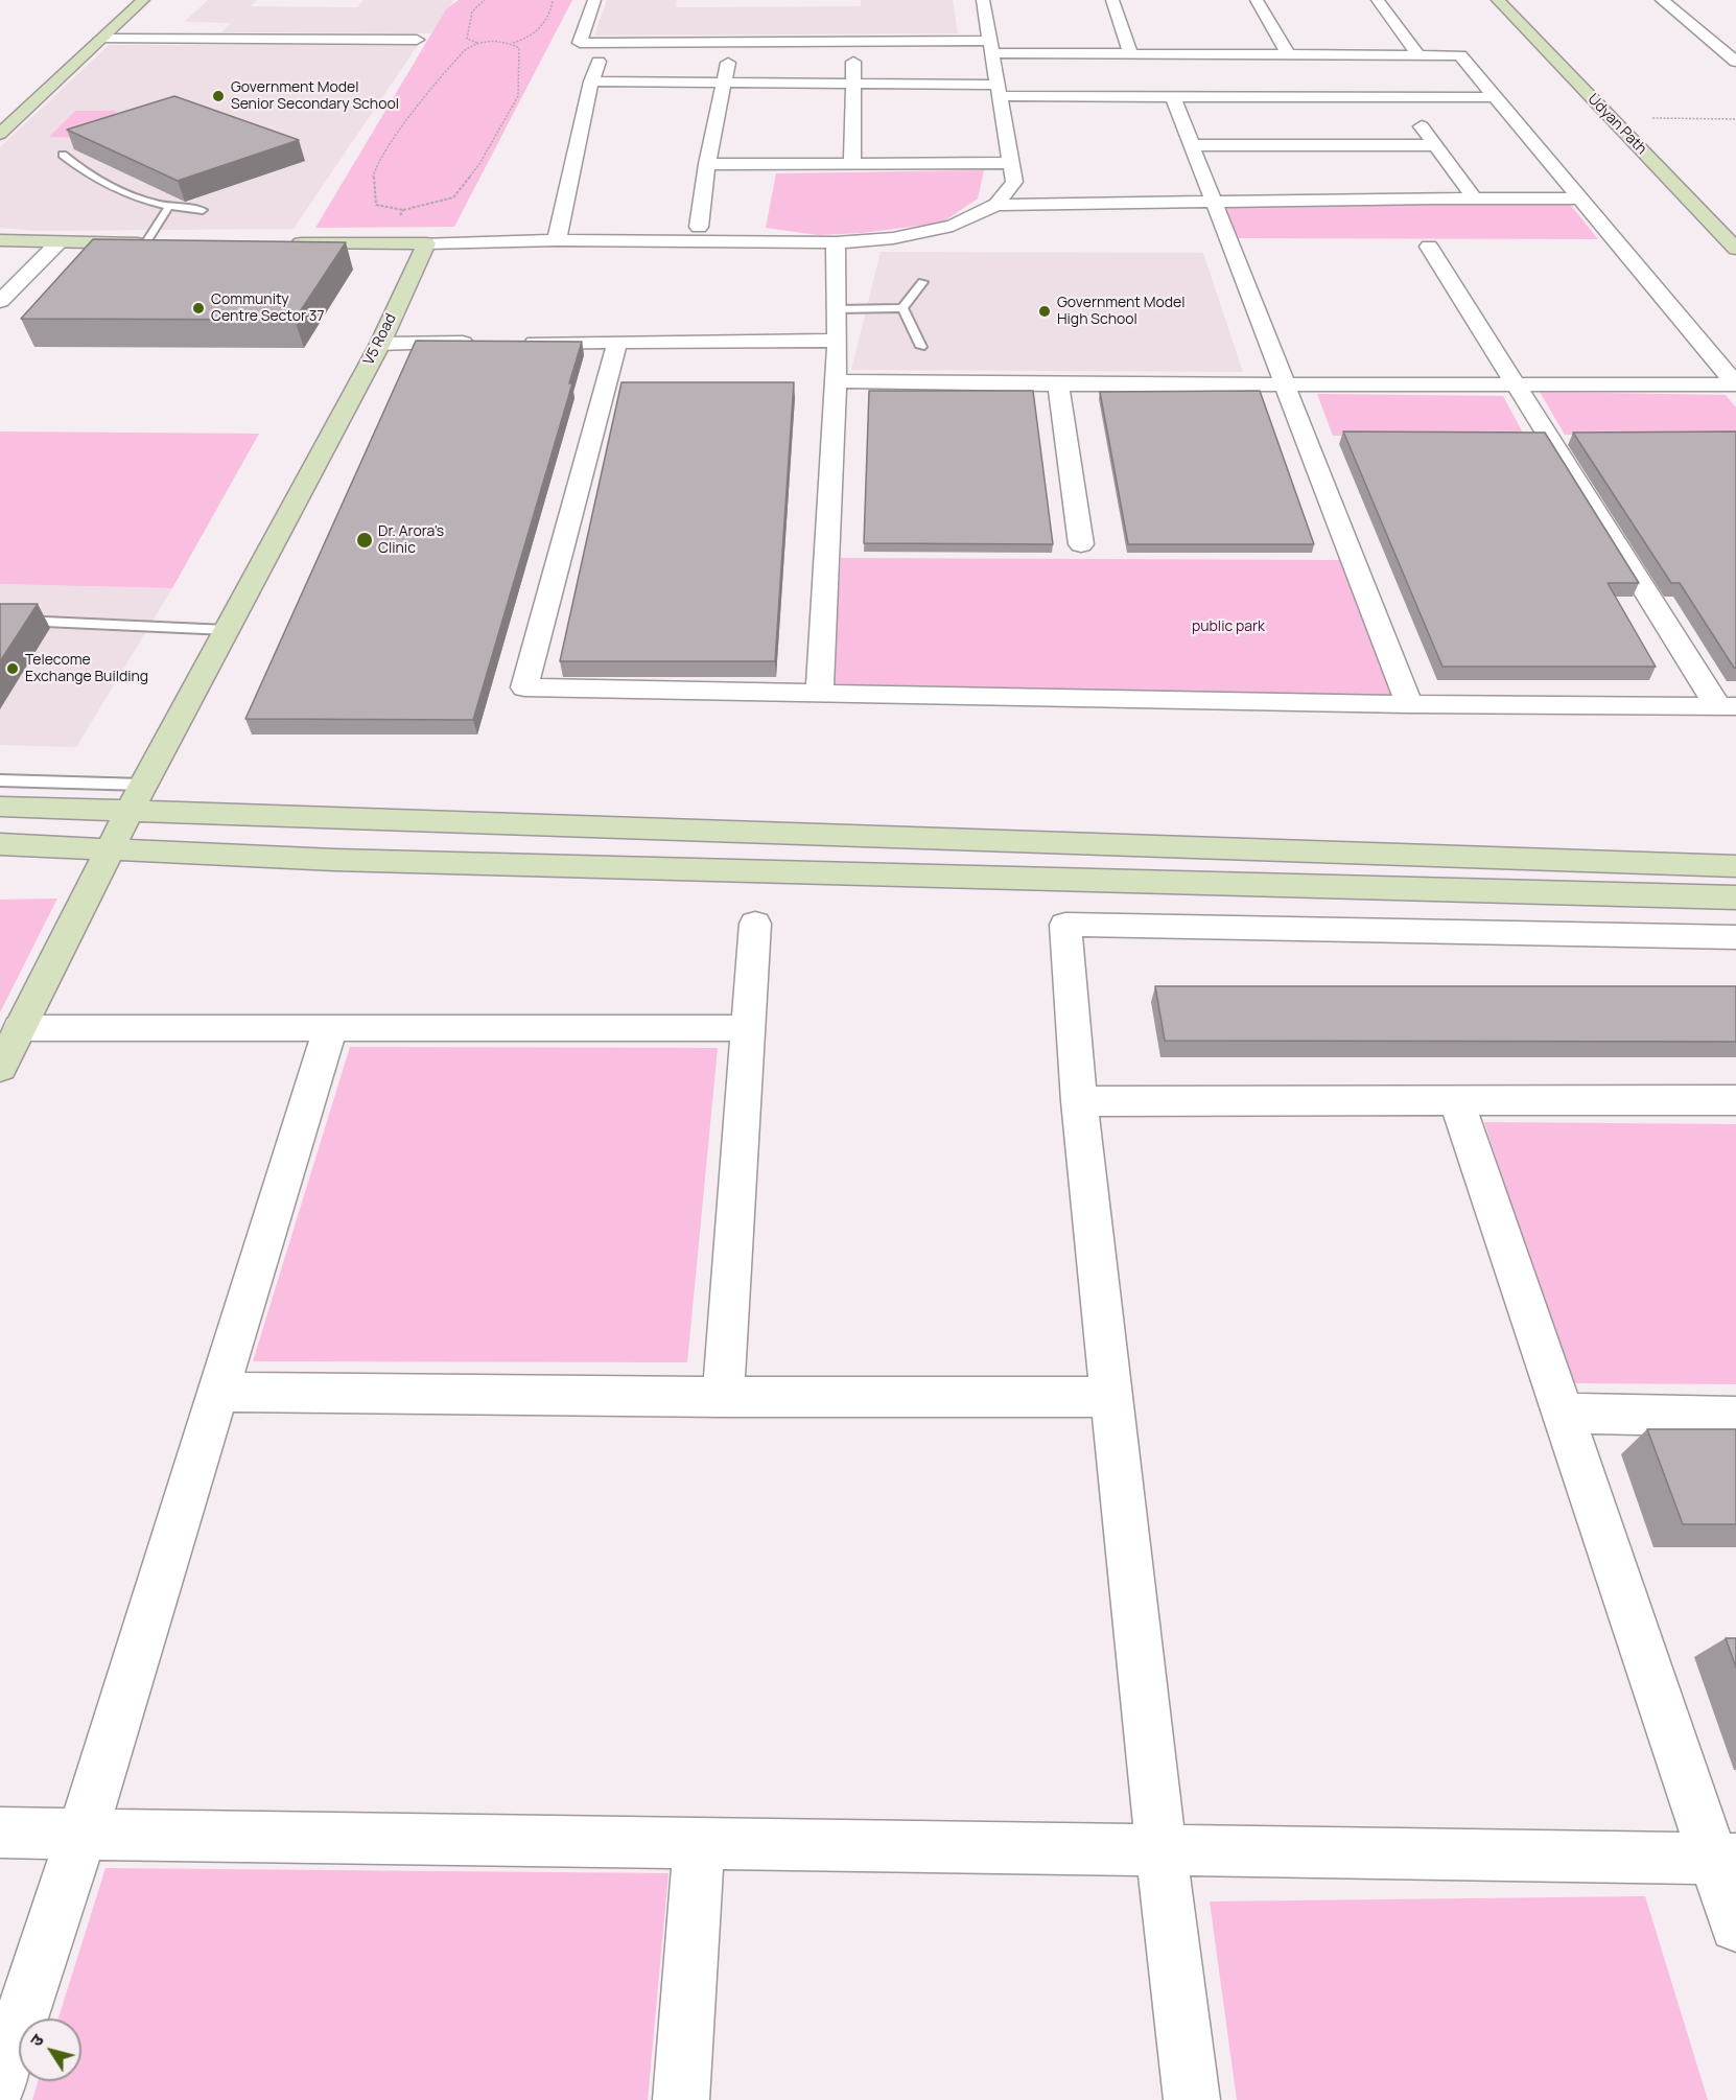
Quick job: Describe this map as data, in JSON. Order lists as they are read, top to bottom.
{
  "streets": {
    "main road": ["Udyan Path", "V5 Road"]
  },
  "parks": ["public park"],
  "places": [
    "Government Model Senior Secondary School",
    "Community Centre Sector 37",
    "Government Model High School",
    "Dr. Arora's Clinic",
    "Telecome Exchange Building"
  ],
  "north": "top left"
}
